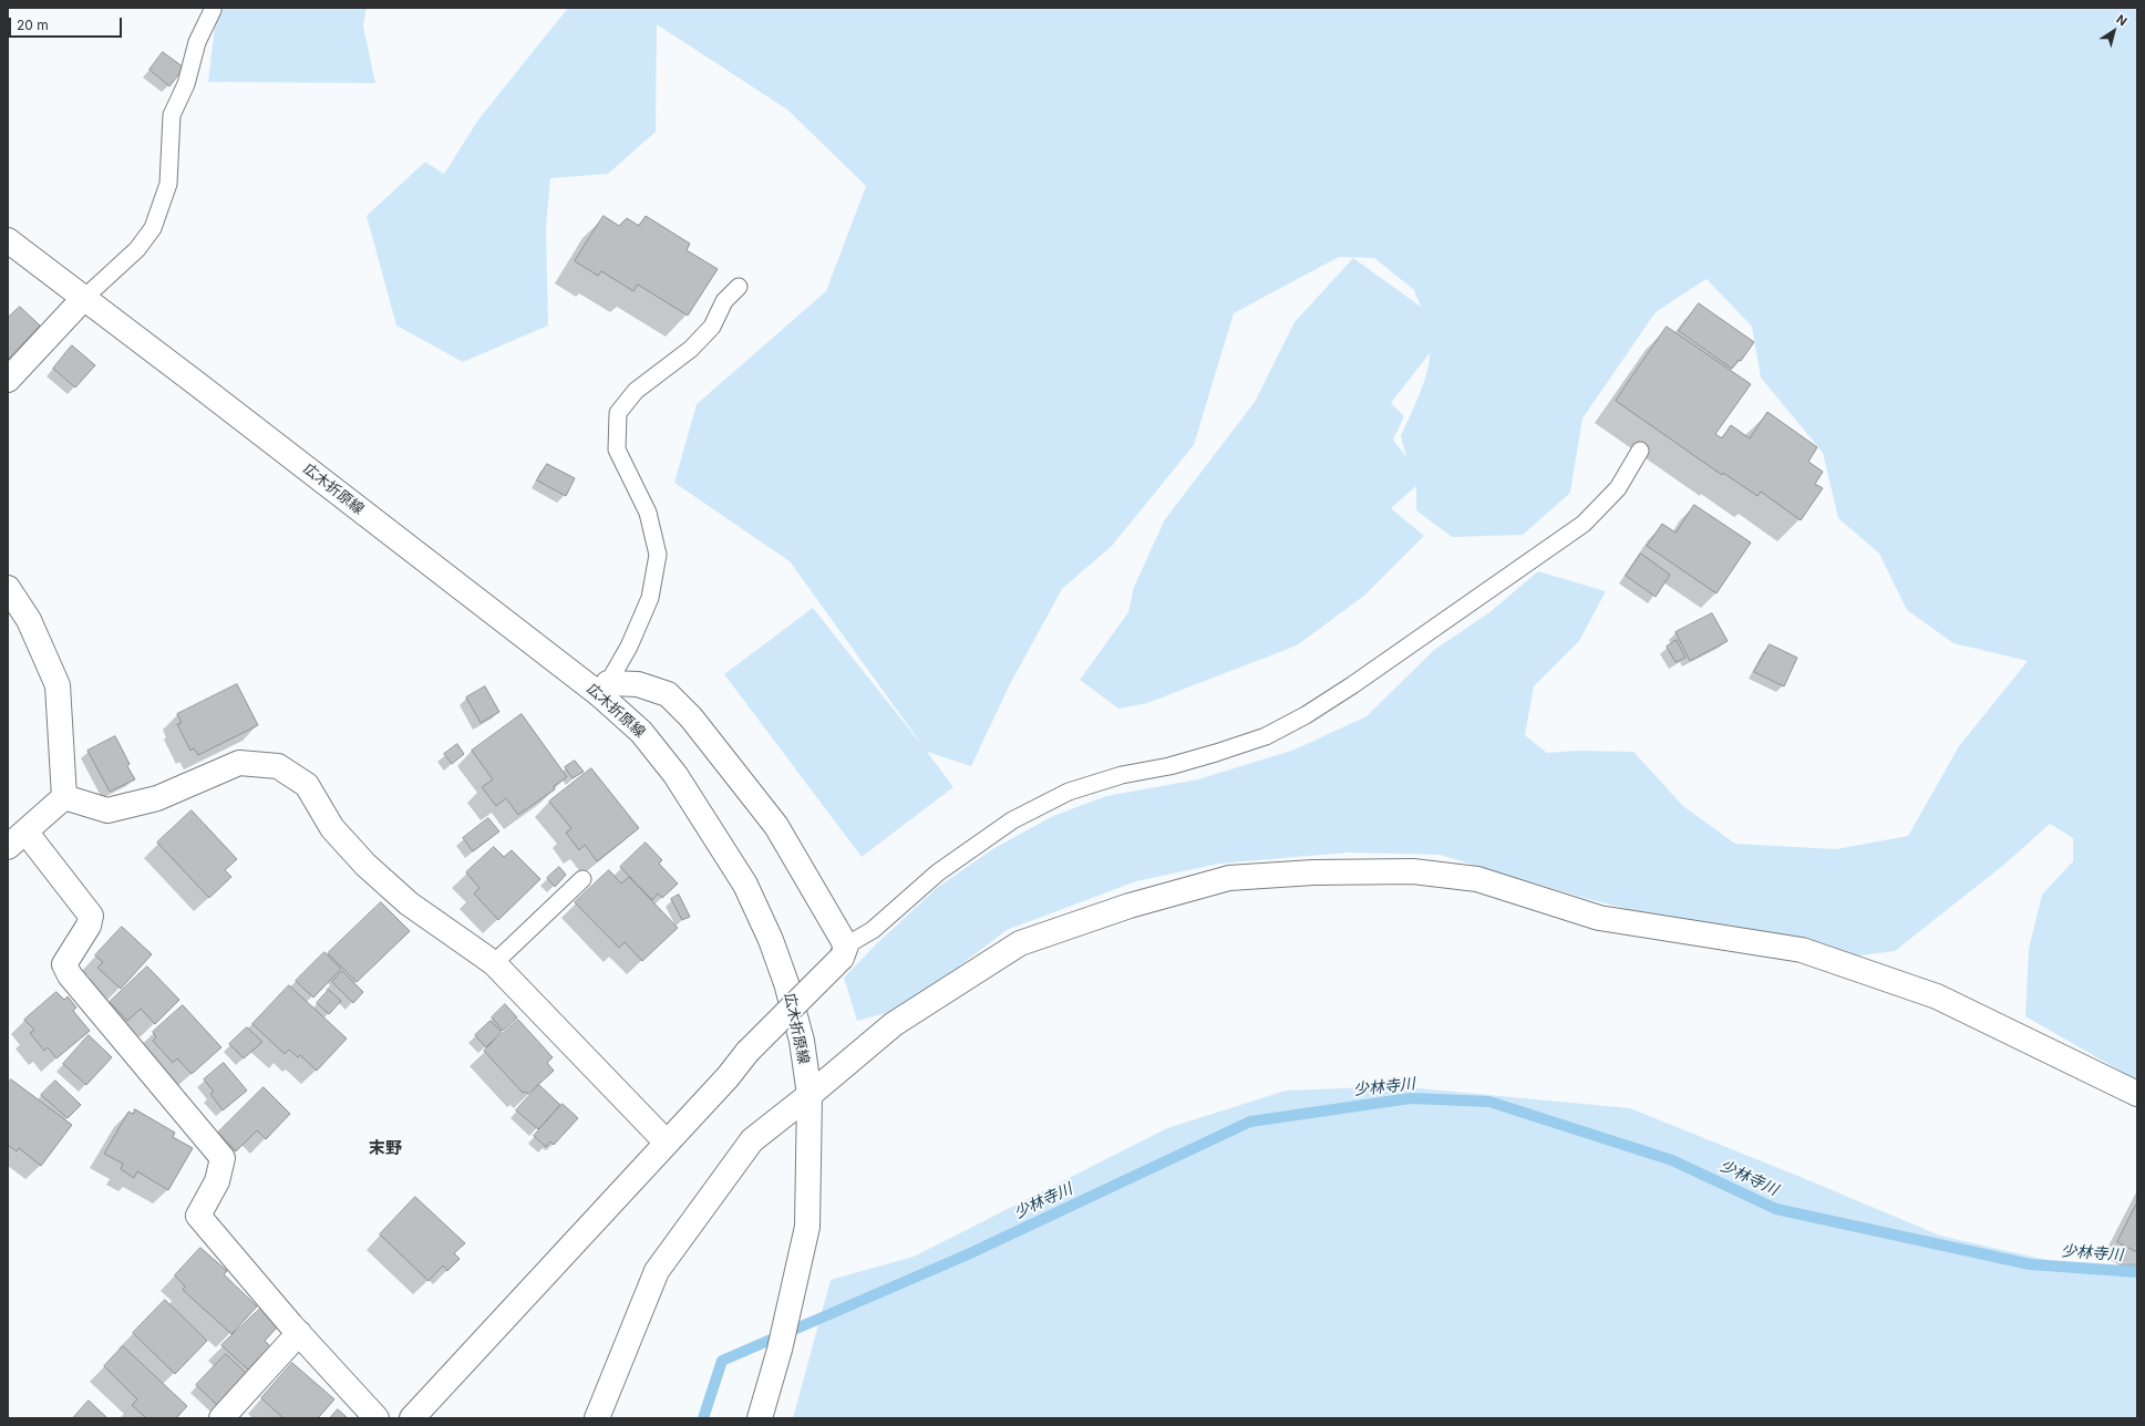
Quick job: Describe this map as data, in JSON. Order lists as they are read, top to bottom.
{
  "streets": {
    "street": ["広木折原線"]
  },
  "districts": ["末野"],
  "water": ["少林寺川"],
  "scale_bar": "20 m",
  "north": "top right"
}
